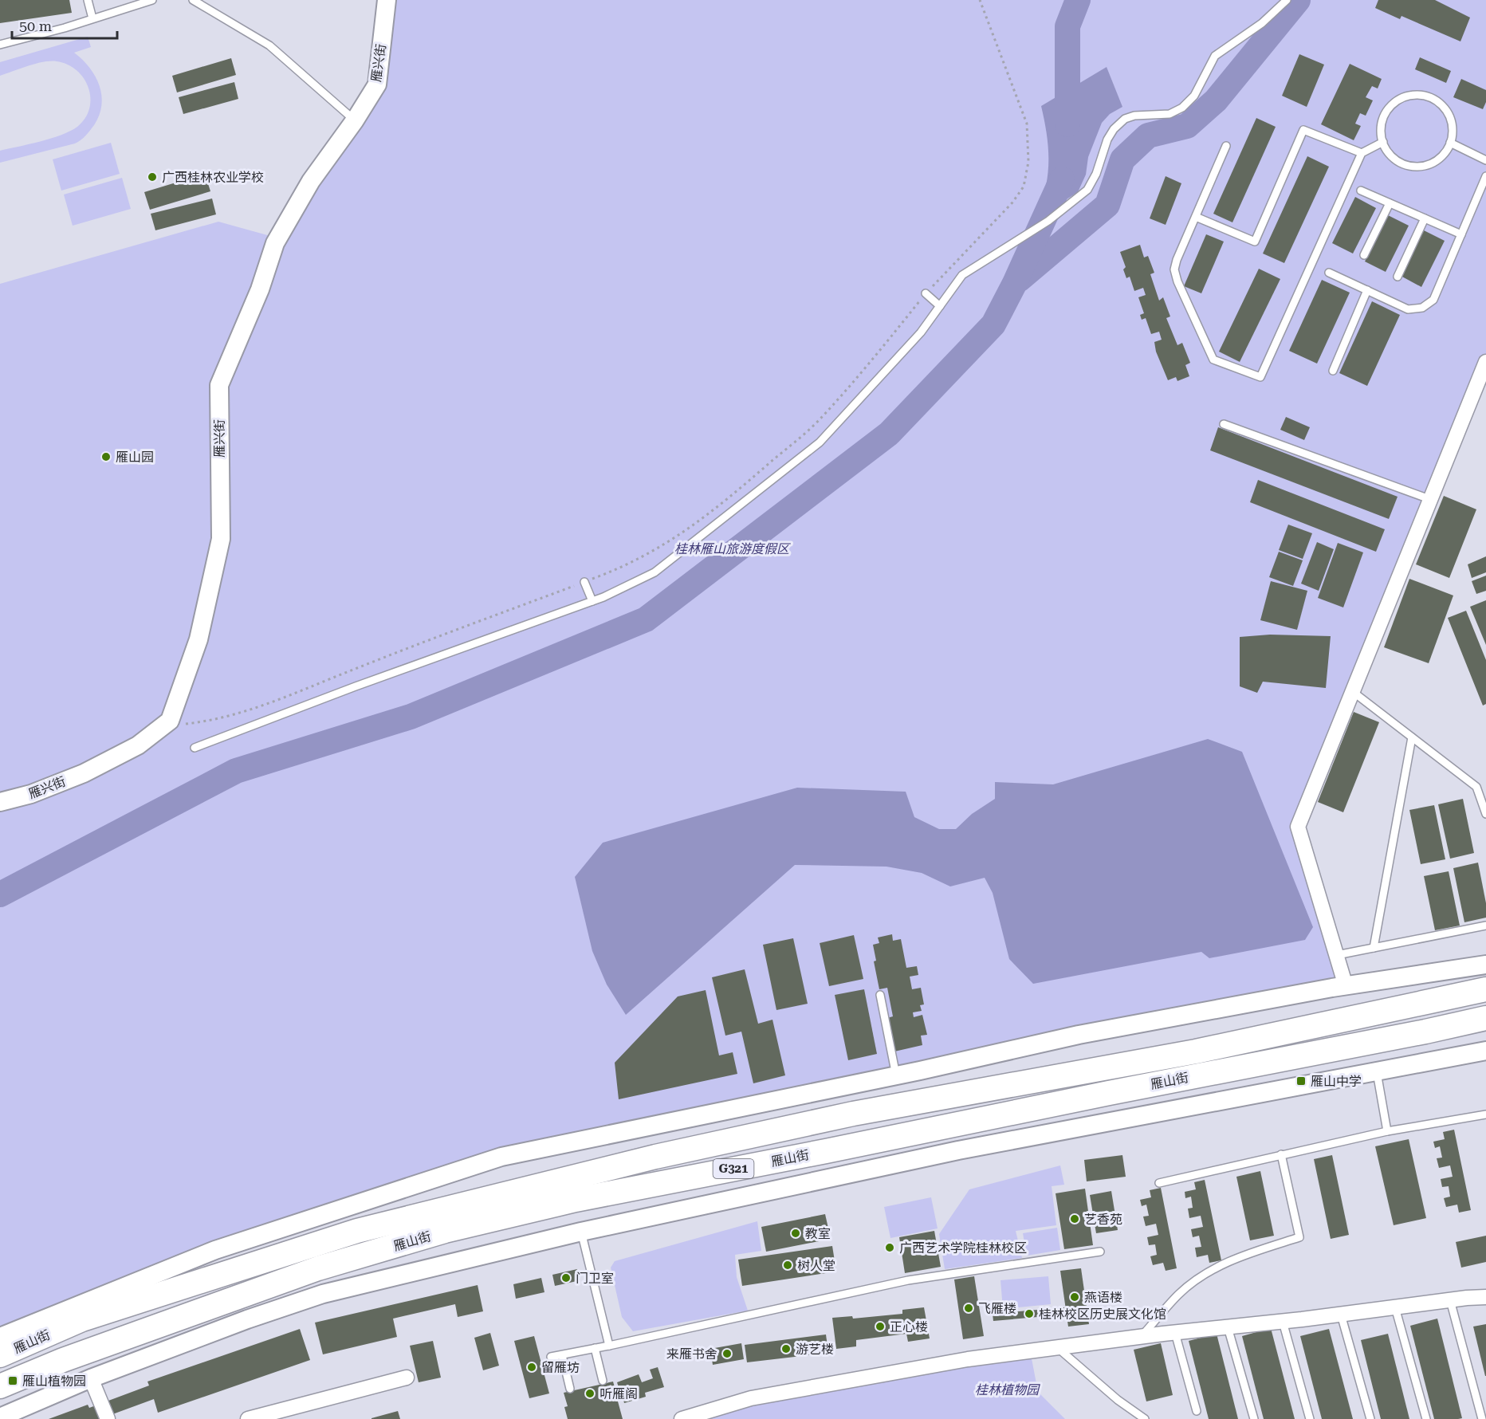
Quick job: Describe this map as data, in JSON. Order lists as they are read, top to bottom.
{
  "streets": {
    "highway": ["雁山街", "G321"],
    "street": ["雁兴街"]
  },
  "parks": ["桂林雁山旅游度假区", "桂林植物园"],
  "places": {
    "other": [
      "广西桂林农业学校",
      "雁山园",
      "艺香苑",
      "教室",
      "广西艺术学院桂林校区",
      "树人堂",
      "门卫室",
      "燕语楼",
      "飞雁楼",
      "桂林校区历史展文化馆",
      "正心楼",
      "游艺楼",
      "来雁书舍",
      "留雁坊",
      "听雁阁"
    ],
    "transit": ["雁山中学", "雁山植物园"]
  },
  "scale_bar": "50 m"
}
